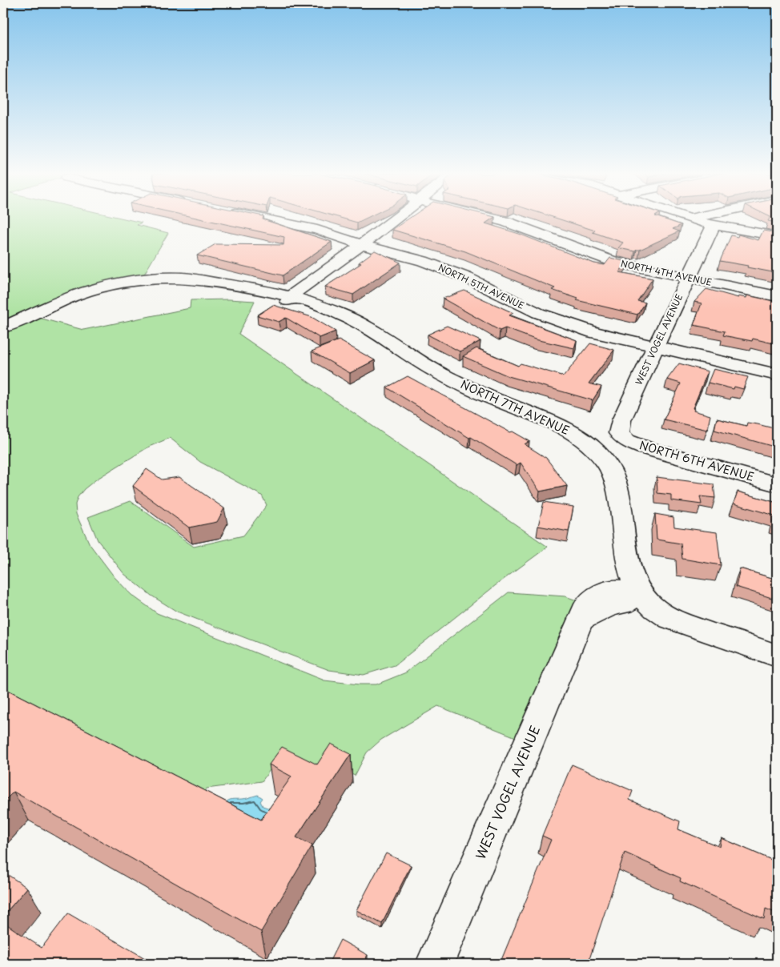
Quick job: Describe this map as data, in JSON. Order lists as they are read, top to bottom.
{
  "streets": {
    "street": [
      "NORTH 4TH AVENUE",
      "NORTH 5TH AVENUE",
      "WEST VOGEL AVENUE",
      "NORTH 7TH AVENUE",
      "NORTH 6TH AVENUE"
    ]
  },
  "crossings": [
    ["NORTH 4TH AVENUE", "WEST VOGEL AVENUE"],
    ["NORTH 5TH AVENUE", "WEST VOGEL AVENUE"],
    ["WEST VOGEL AVENUE", "NORTH 7TH AVENUE"],
    ["WEST VOGEL AVENUE", "NORTH 6TH AVENUE"]
  ]
}
